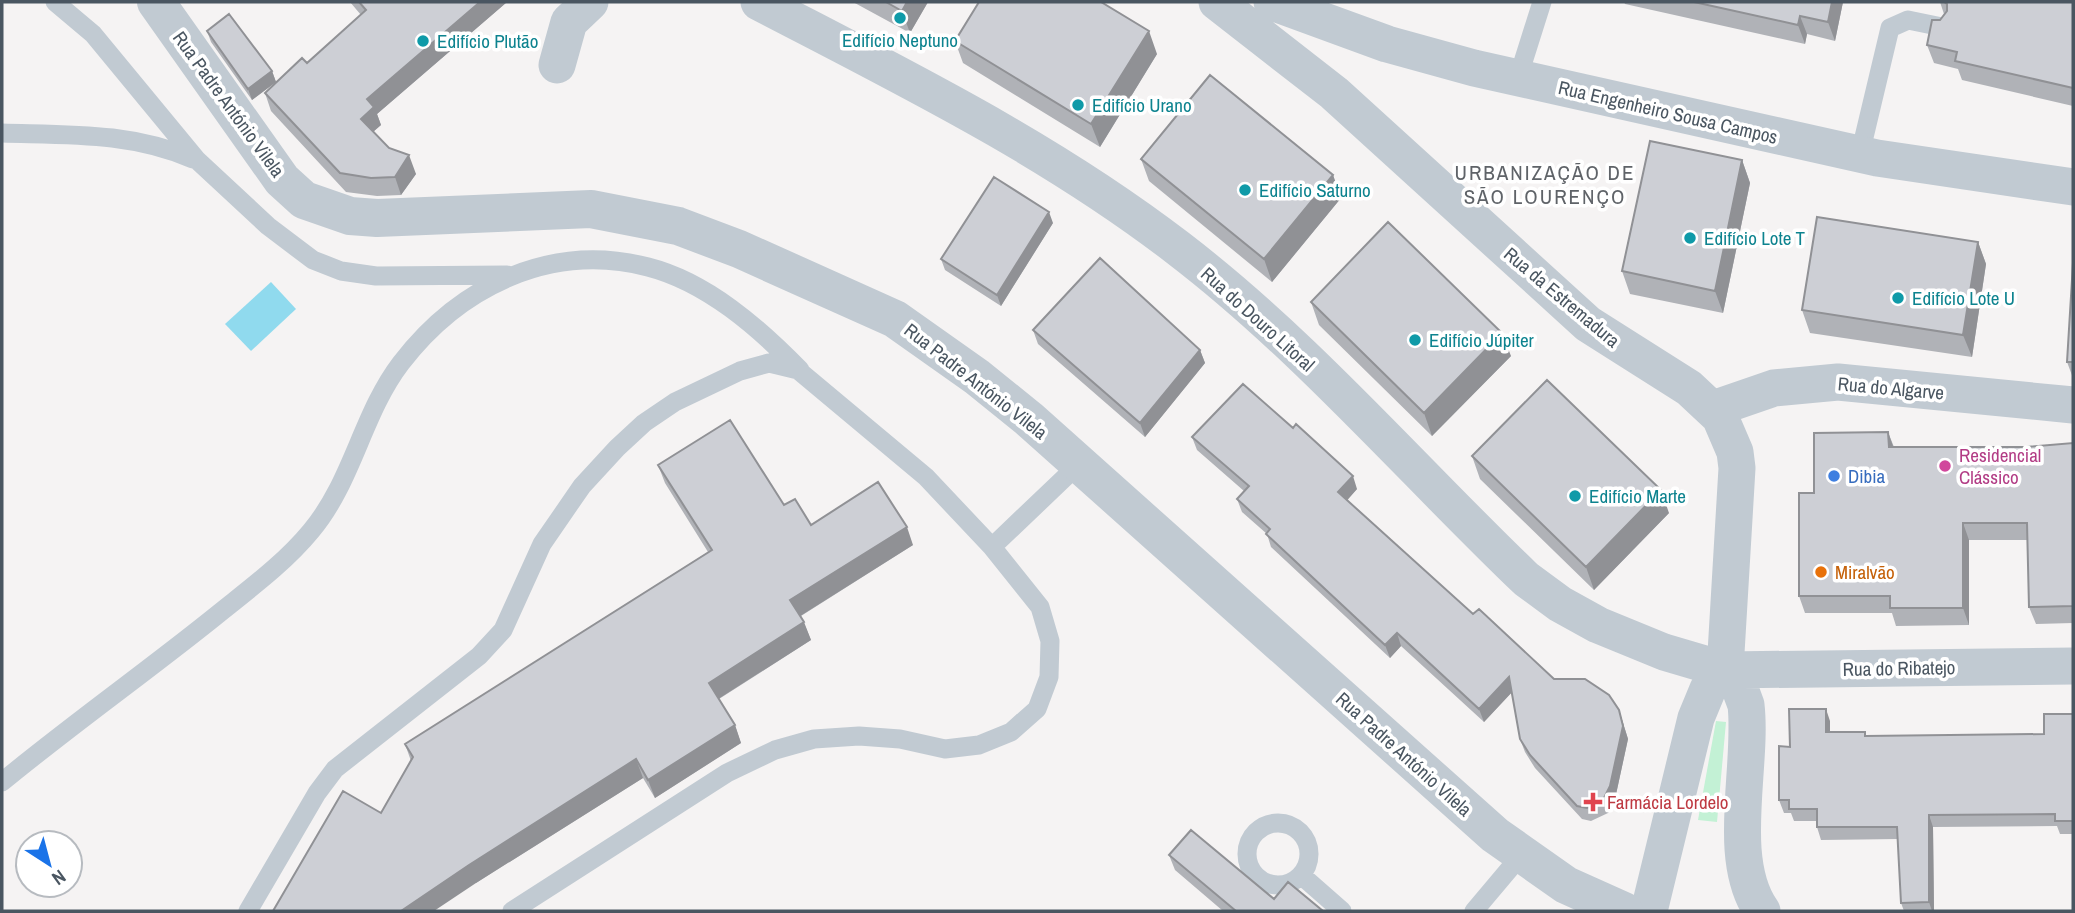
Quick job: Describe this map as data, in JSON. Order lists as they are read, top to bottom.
{
  "streets": {
    "street": [
      "Rua Padre António Vilela",
      "Rua Engenheiro Sousa Campos",
      "Rua da Estremadura",
      "Rua do Douro Litoral",
      "Rua do Algarve",
      "Rua do Ribatejo"
    ]
  },
  "crossings": [
    ["Rua da Estremadura", "Rua do Douro Litoral"],
    ["Rua da Estremadura", "Rua do Algarve"],
    ["Rua da Estremadura", "Rua do Ribatejo"],
    ["Rua do Douro Litoral", "Rua do Ribatejo"]
  ],
  "districts": ["URBANIZAÇÃO DE SÃO LOURENÇO"],
  "places": {
    "other": [
      "Edifício Neptuno",
      "Edifício Plutão",
      "Edifício Urano",
      "Edifício Saturno",
      "Edifício Lote T",
      "Edifício Lote U",
      "Edifício Júpiter",
      "Residencial Clássico",
      "Dibia",
      "Edifício Marte",
      "Miralvão"
    ],
    "health": ["Farmácia Lordelo"]
  },
  "north": "bottom right"
}
